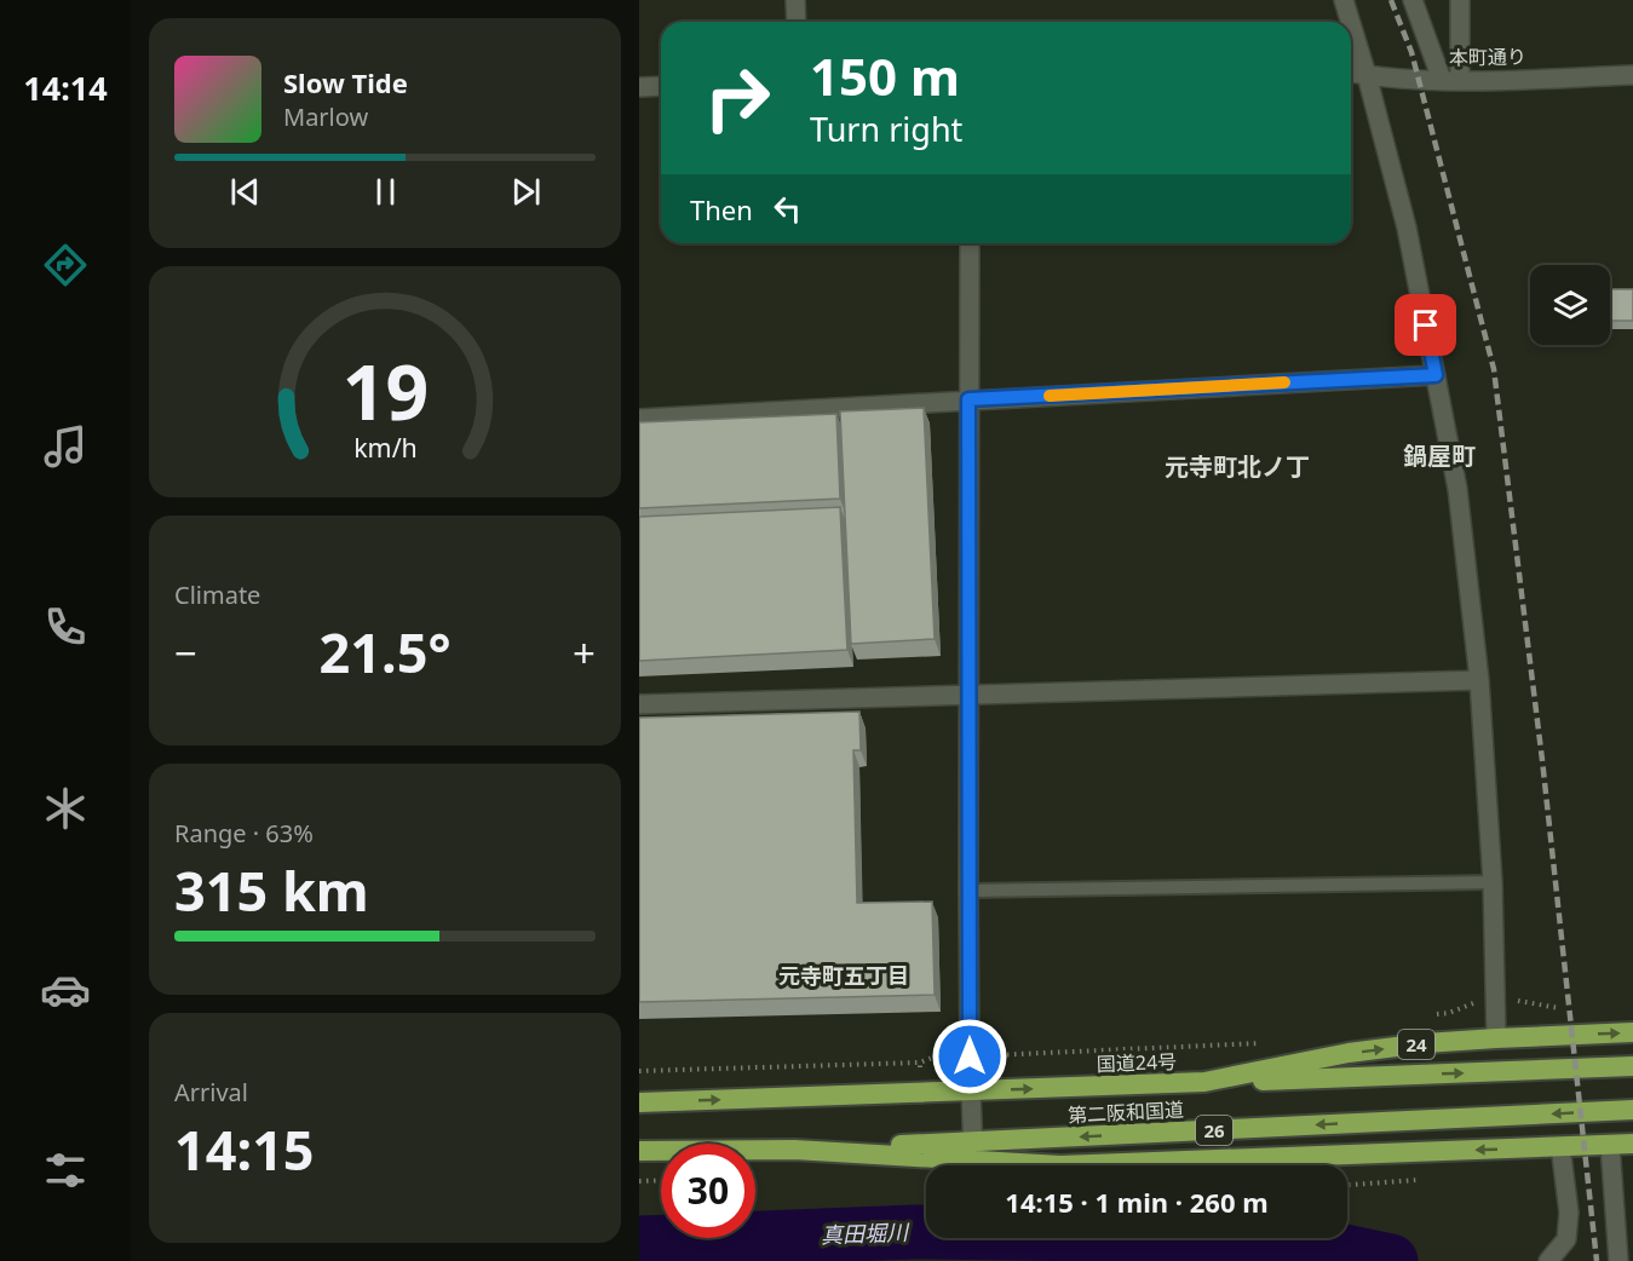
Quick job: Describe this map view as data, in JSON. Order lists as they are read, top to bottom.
{
  "streets": {
    "highway": [
      "24",
      "国道24号",
      "第二阪和国道",
      "26"
    ],
    "street": ["本町通り"]
  },
  "crossings": [
    ["国道24号", "第二阪和国道"]
  ],
  "districts": ["鍋屋町", "元寺町北ノ丁", "元寺町五丁目"],
  "water": ["真田堀川"],
  "page": {
    "tabs": "14:14",
    "turn": ["150 m", "Turn right"],
    "song": ["Slow Tide", "Marlow"],
    "then": "Then",
    "tile": [
      "Climate",
      ["Range · 63%", "315 km"],
      ["Arrival", "14:15"]
    ],
    "heat": ["−", "21.5°", "+"],
    "limit": "30",
    "trip": "14:15 · 1 min · 260 m",
    "gauge": ["19", "km/h"]
  }
}
